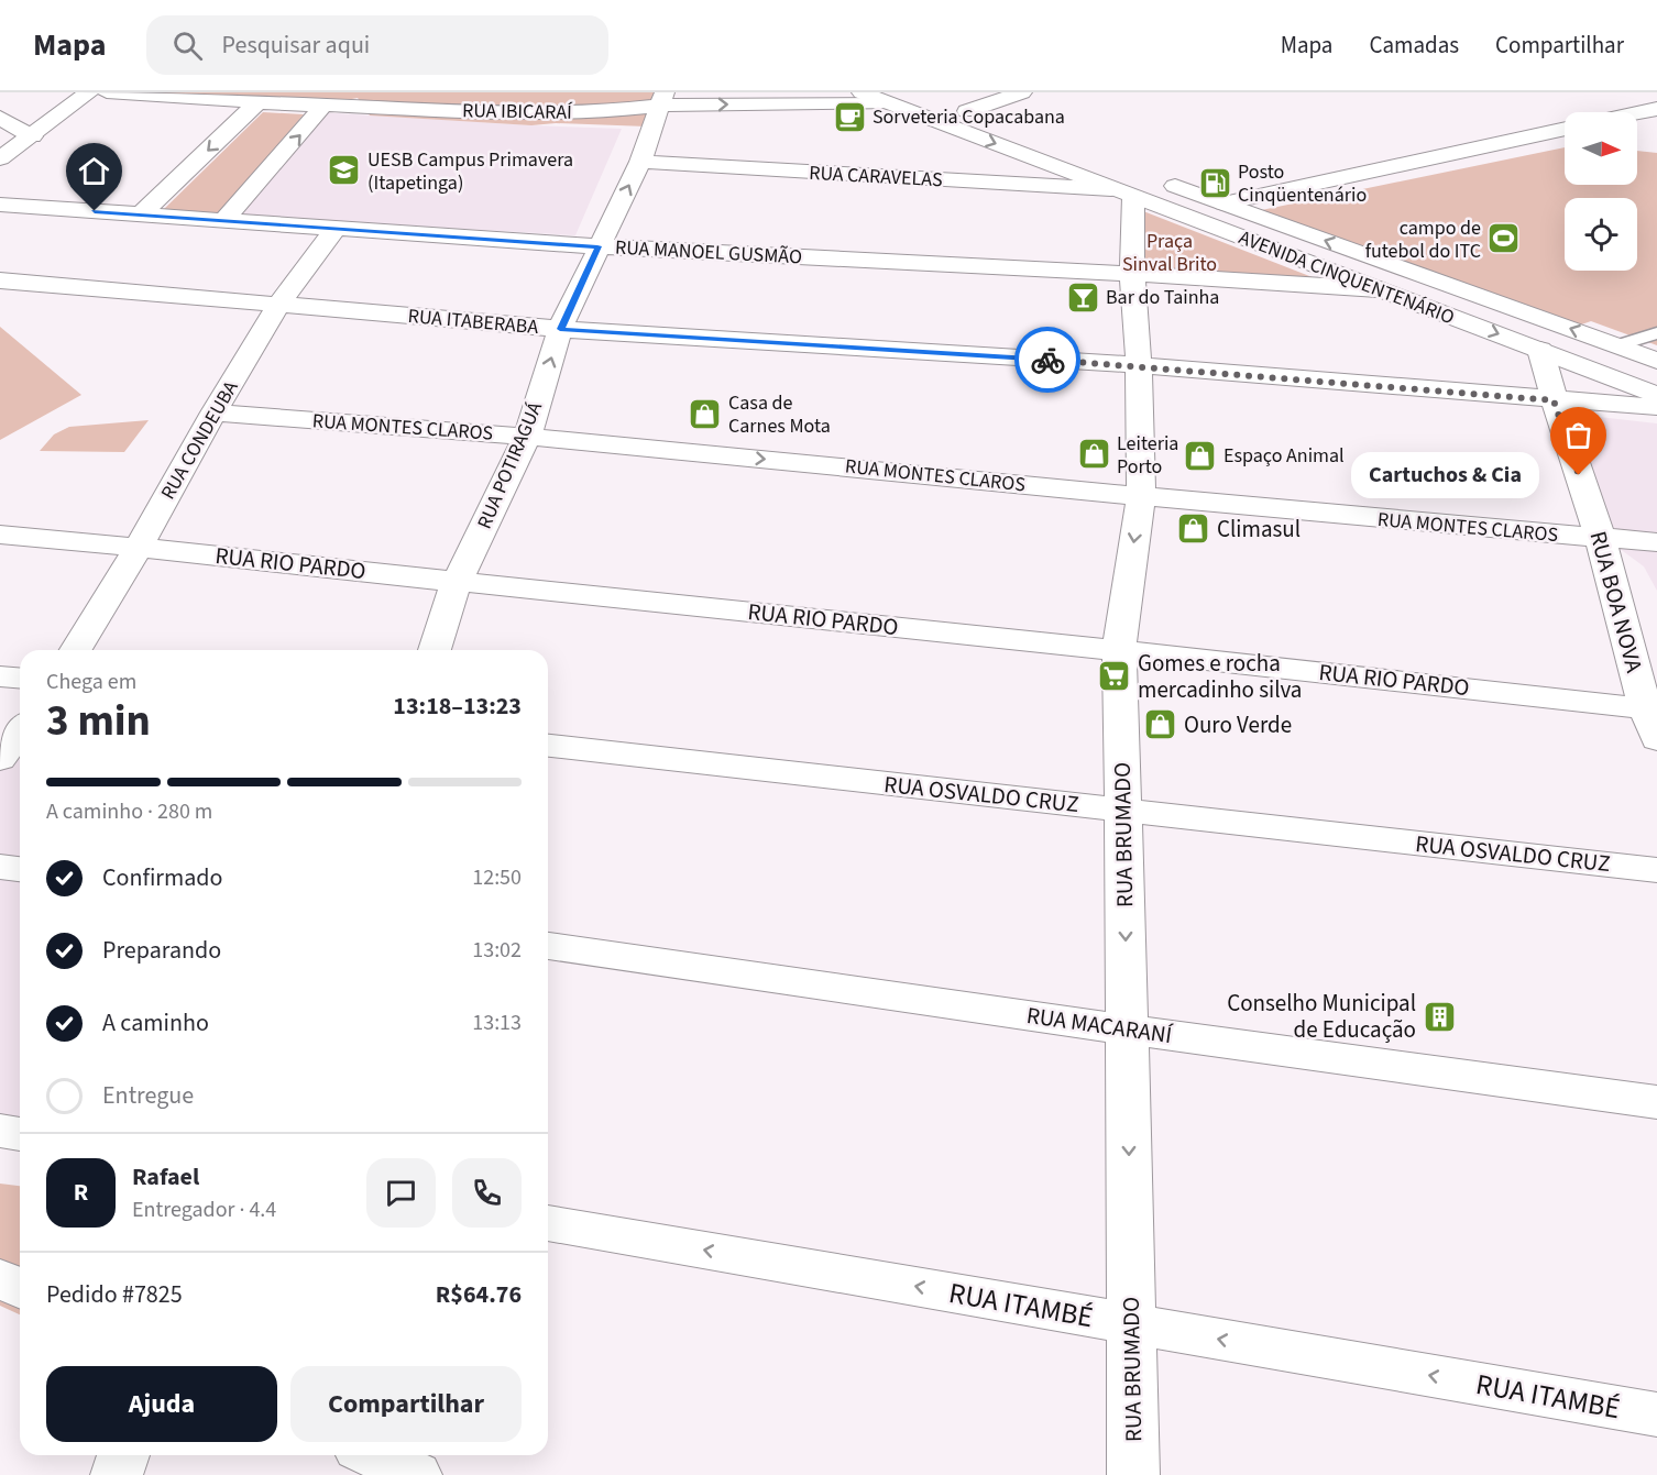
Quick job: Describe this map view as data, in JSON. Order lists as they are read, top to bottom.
{
  "streets": {
    "street": [
      "RUA IBICARAÍ",
      "RUA CARAVELAS",
      "RUA MANOEL GUSMÃO",
      "AVENIDA CINQUENTENÁRIO",
      "RUA ITABERABA",
      "RUA MONTES CLAROS",
      "RUA CONDEUBA",
      "RUA POTIRAGUÁ",
      "RUA RIO PARDO",
      "RUA BOA NOVA",
      "RUA OSVALDO CRUZ",
      "RUA BRUMADO",
      "RUA MACARANÍ",
      "RUA ITAMBÉ"
    ]
  },
  "crossings": [
    ["RUA IBICARAÍ", "AVENIDA CINQUENTENÁRIO"],
    ["RUA IBICARAÍ", "RUA POTIRAGUÁ"],
    ["RUA CARAVELAS", "AVENIDA CINQUENTENÁRIO"],
    ["RUA CARAVELAS", "RUA POTIRAGUÁ"],
    ["RUA CARAVELAS", "RUA BRUMADO"],
    ["RUA MANOEL GUSMÃO", "AVENIDA CINQUENTENÁRIO"],
    ["RUA MANOEL GUSMÃO", "RUA CONDEUBA"],
    ["RUA MANOEL GUSMÃO", "RUA POTIRAGUÁ"],
    ["RUA MANOEL GUSMÃO", "RUA BRUMADO"],
    ["AVENIDA CINQUENTENÁRIO", "RUA BOA NOVA"],
    ["AVENIDA CINQUENTENÁRIO", "RUA BRUMADO"],
    ["RUA ITABERABA", "RUA CONDEUBA"],
    ["RUA ITABERABA", "RUA POTIRAGUÁ"],
    ["RUA ITABERABA", "RUA BOA NOVA"],
    ["RUA ITABERABA", "RUA BRUMADO"],
    ["RUA MONTES CLAROS", "RUA CONDEUBA"],
    ["RUA MONTES CLAROS", "RUA POTIRAGUÁ"],
    ["RUA MONTES CLAROS", "RUA BOA NOVA"],
    ["RUA MONTES CLAROS", "RUA BRUMADO"],
    ["RUA CONDEUBA", "RUA RIO PARDO"],
    ["RUA POTIRAGUÁ", "RUA RIO PARDO"],
    ["RUA RIO PARDO", "RUA BOA NOVA"],
    ["RUA RIO PARDO", "RUA BRUMADO"],
    ["RUA OSVALDO CRUZ", "RUA BRUMADO"],
    ["RUA BRUMADO", "RUA MACARANÍ"],
    ["RUA BRUMADO", "RUA ITAMBÉ"]
  ],
  "one_way": ["RUA BRUMADO", "RUA ITAMBÉ"],
  "parks": ["Praça Sinval Brito"],
  "places": {
    "cafe": ["Sorveteria Copacabana"],
    "school or university": ["UESB Campus Primavera (Itapetinga)"],
    "fuel station": ["Posto Cinqüentenário"],
    "sports": ["campo de futebol do ITC"],
    "bar": ["Bar do Tainha"],
    "shop": [
      "Casa de Carnes Mota",
      "Leiteria Porto",
      "Espaço Animal",
      "Climasul",
      "Ouro Verde"
    ],
    "other": ["Cartuchos & Cia"],
    "supermarket": ["Gomes e rocha mercadinho silva"],
    "building": ["Conselho Municipal de Educação"]
  },
  "north": "right",
  "page": {
    "header": "Mapa",
    "search": "Pesquisar aqui",
    "nav": ["Mapa", "Camadas", "Compartilhar"],
    "bubble": "Cartuchos & Cia",
    "heading": ["3 min", "Chega em", "13:18–13:23"],
    "panel": [
      "Rafael",
      "Entregador · 4.4",
      "Pedido #7825",
      "R$64.76"
    ],
    "bar": "A caminho · 280 m",
    "list": [
      ["Confirmado", "12:50"],
      ["Preparando", "13:02"],
      ["A caminho", "13:13"],
      "Entregue"
    ],
    "round": "R",
    "buttons": ["Ajuda", "Compartilhar"]
  }
}
